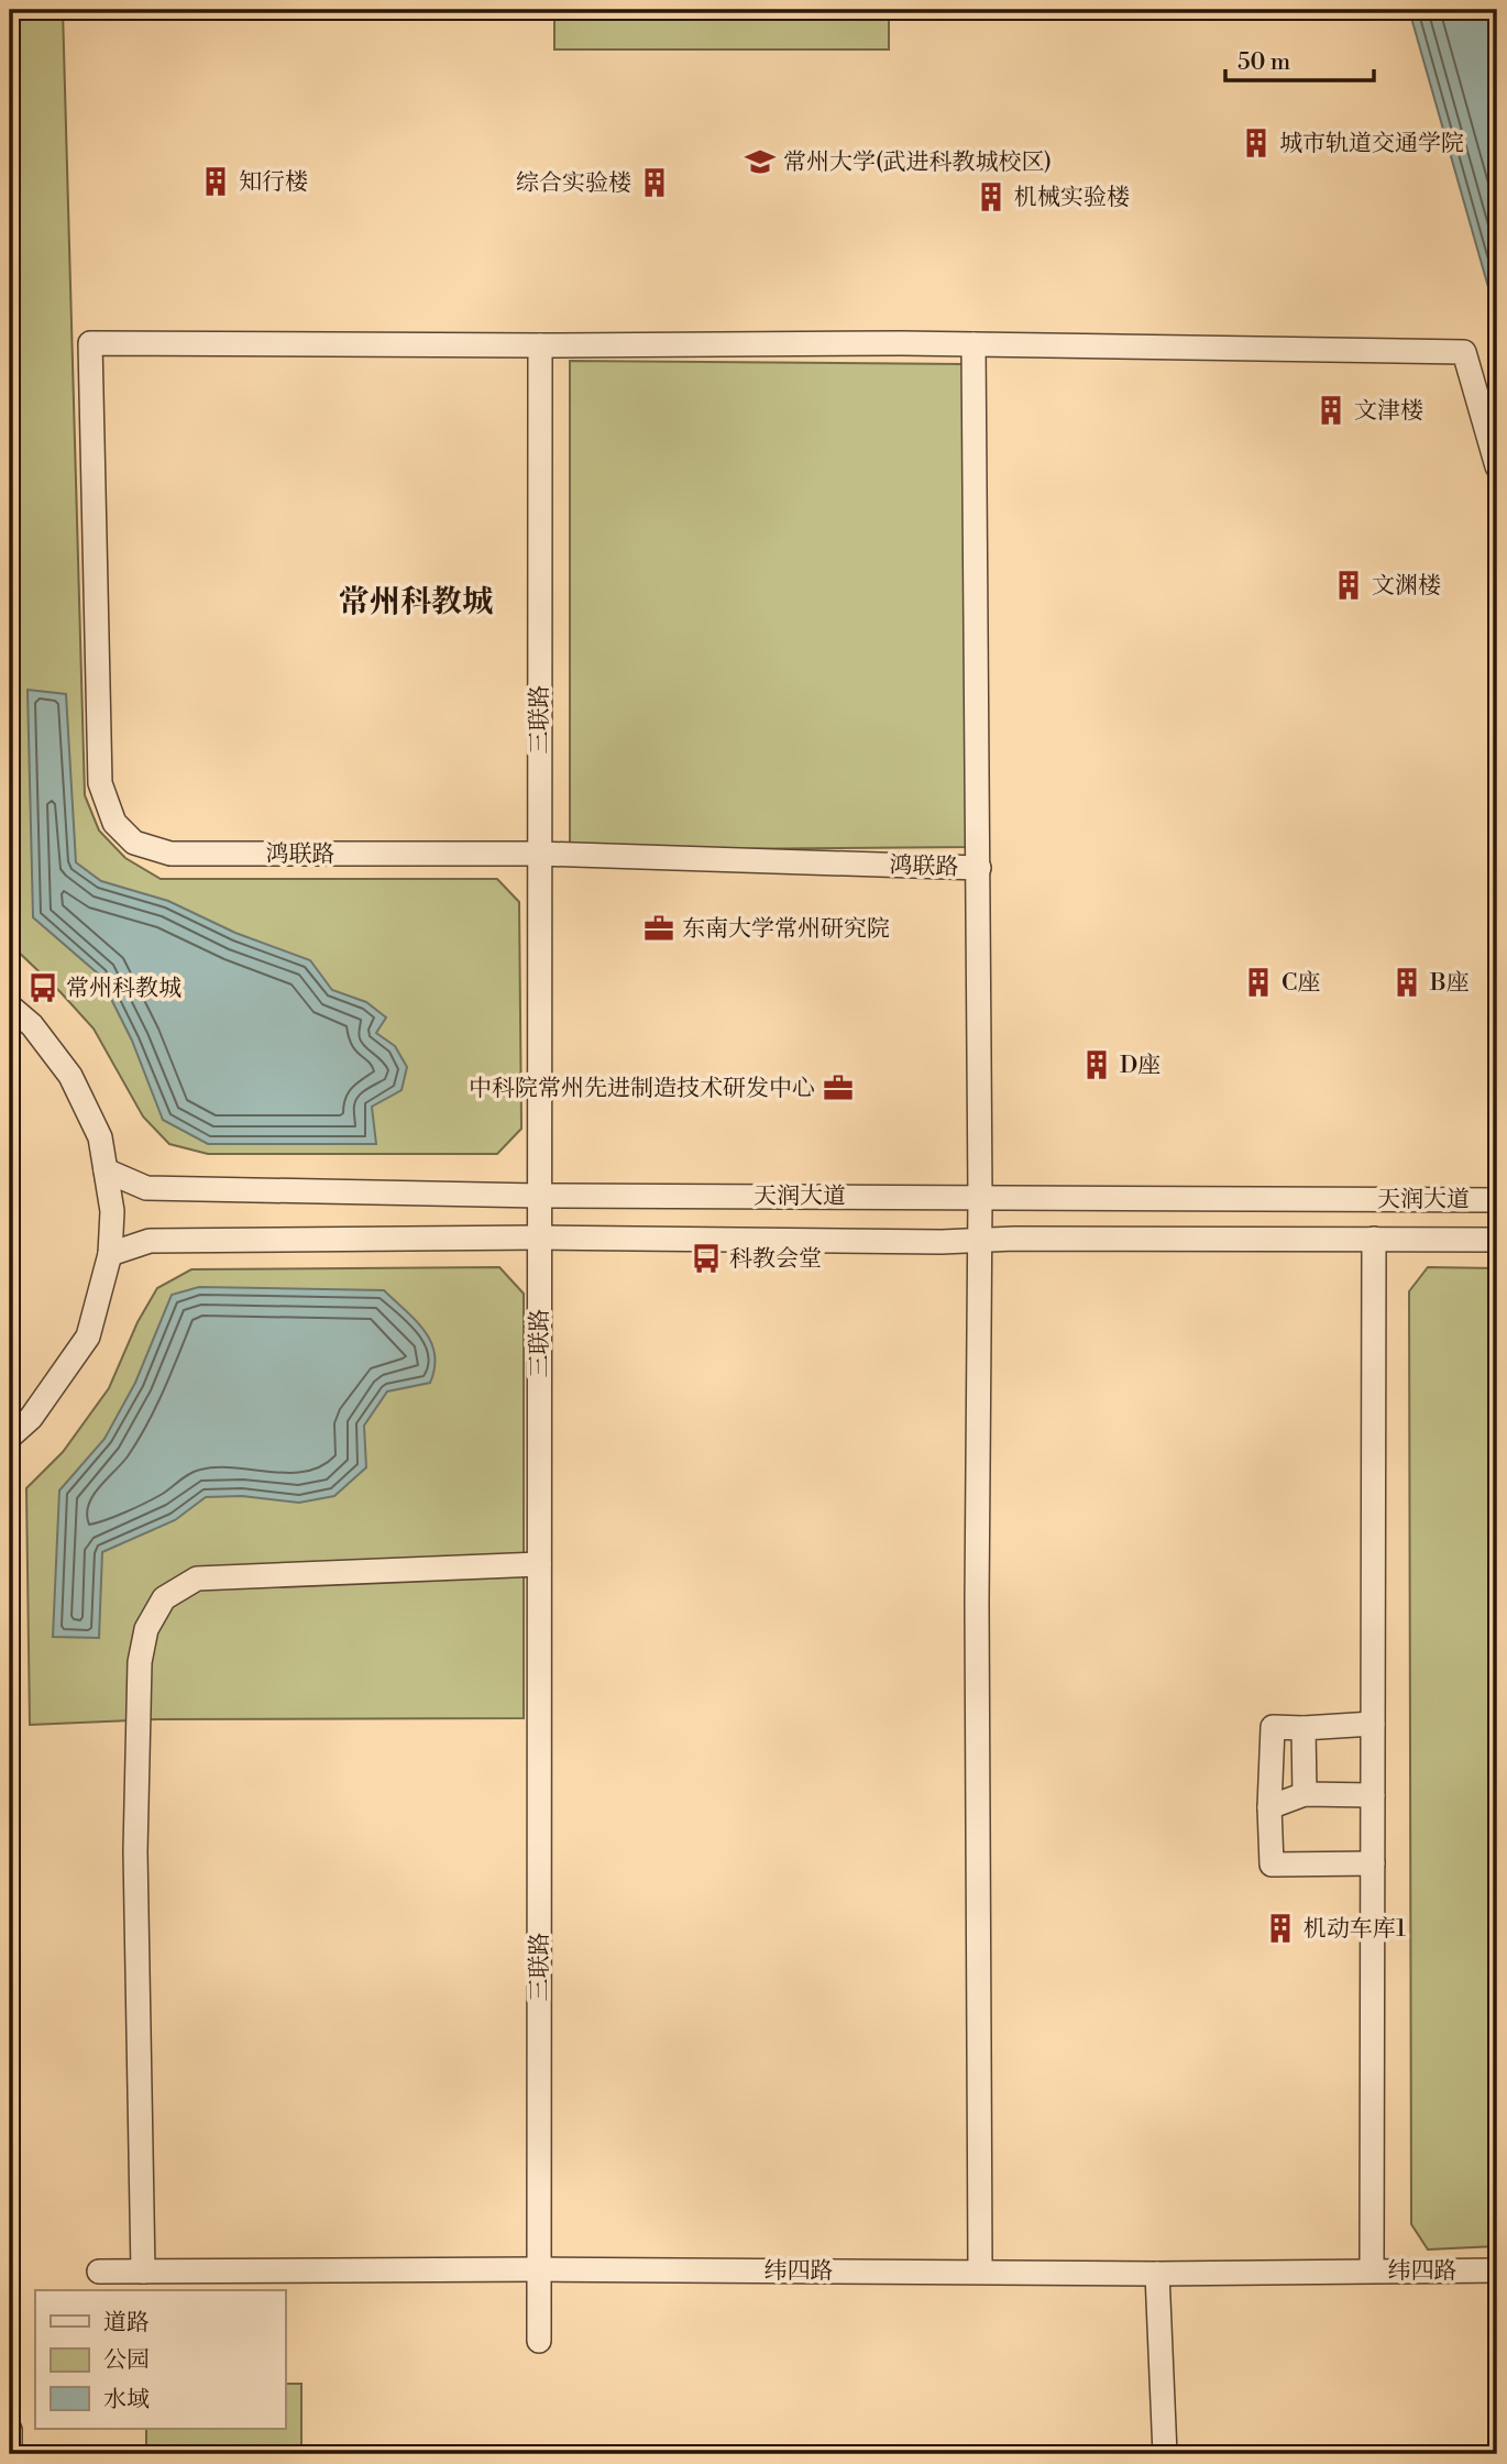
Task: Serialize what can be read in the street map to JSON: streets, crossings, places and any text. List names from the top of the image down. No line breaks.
{"streets":{"street":["三联路","鸿联路","天润大道","纬四路"]},"crossings":[["三联路","鸿联路"],["三联路","天润大道"],["三联路","纬四路"]],"districts":["常州科教城"],"places":{"building":["城市轨道交通学院","知行楼","综合实验楼","机械实验楼","文津楼","文渊楼","C座","B座","D座","机动车库1"],"school or university":["常州大学(武进科教城校区)"],"office":["东南大学常州研究院","中科院常州先进制造技术研发中心"],"bus stop":["常州科教城","科教会堂"]},"legend":["道路","公园","水域"],"scale_bar":"50 m"}
